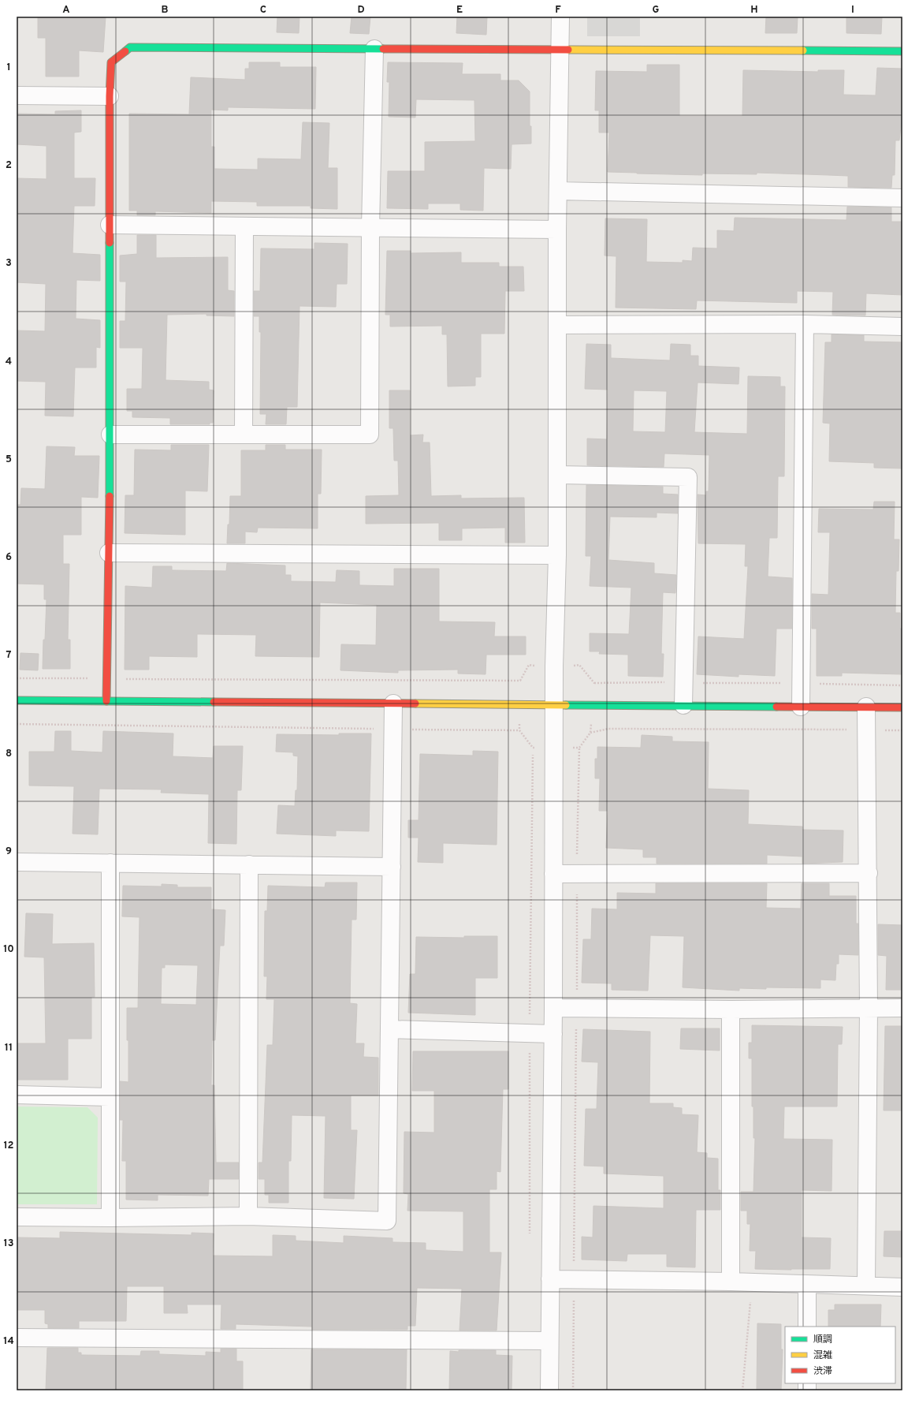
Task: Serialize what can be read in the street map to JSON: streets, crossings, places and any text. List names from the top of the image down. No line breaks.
{"legend":["順調","混雑","渋滞"],"grid":{"columns":["A","B","C","D","E","F","G","H","I"],"rows":["1","2","3","4","5","6","7","8","9","10","11","12","13","14"]}}
